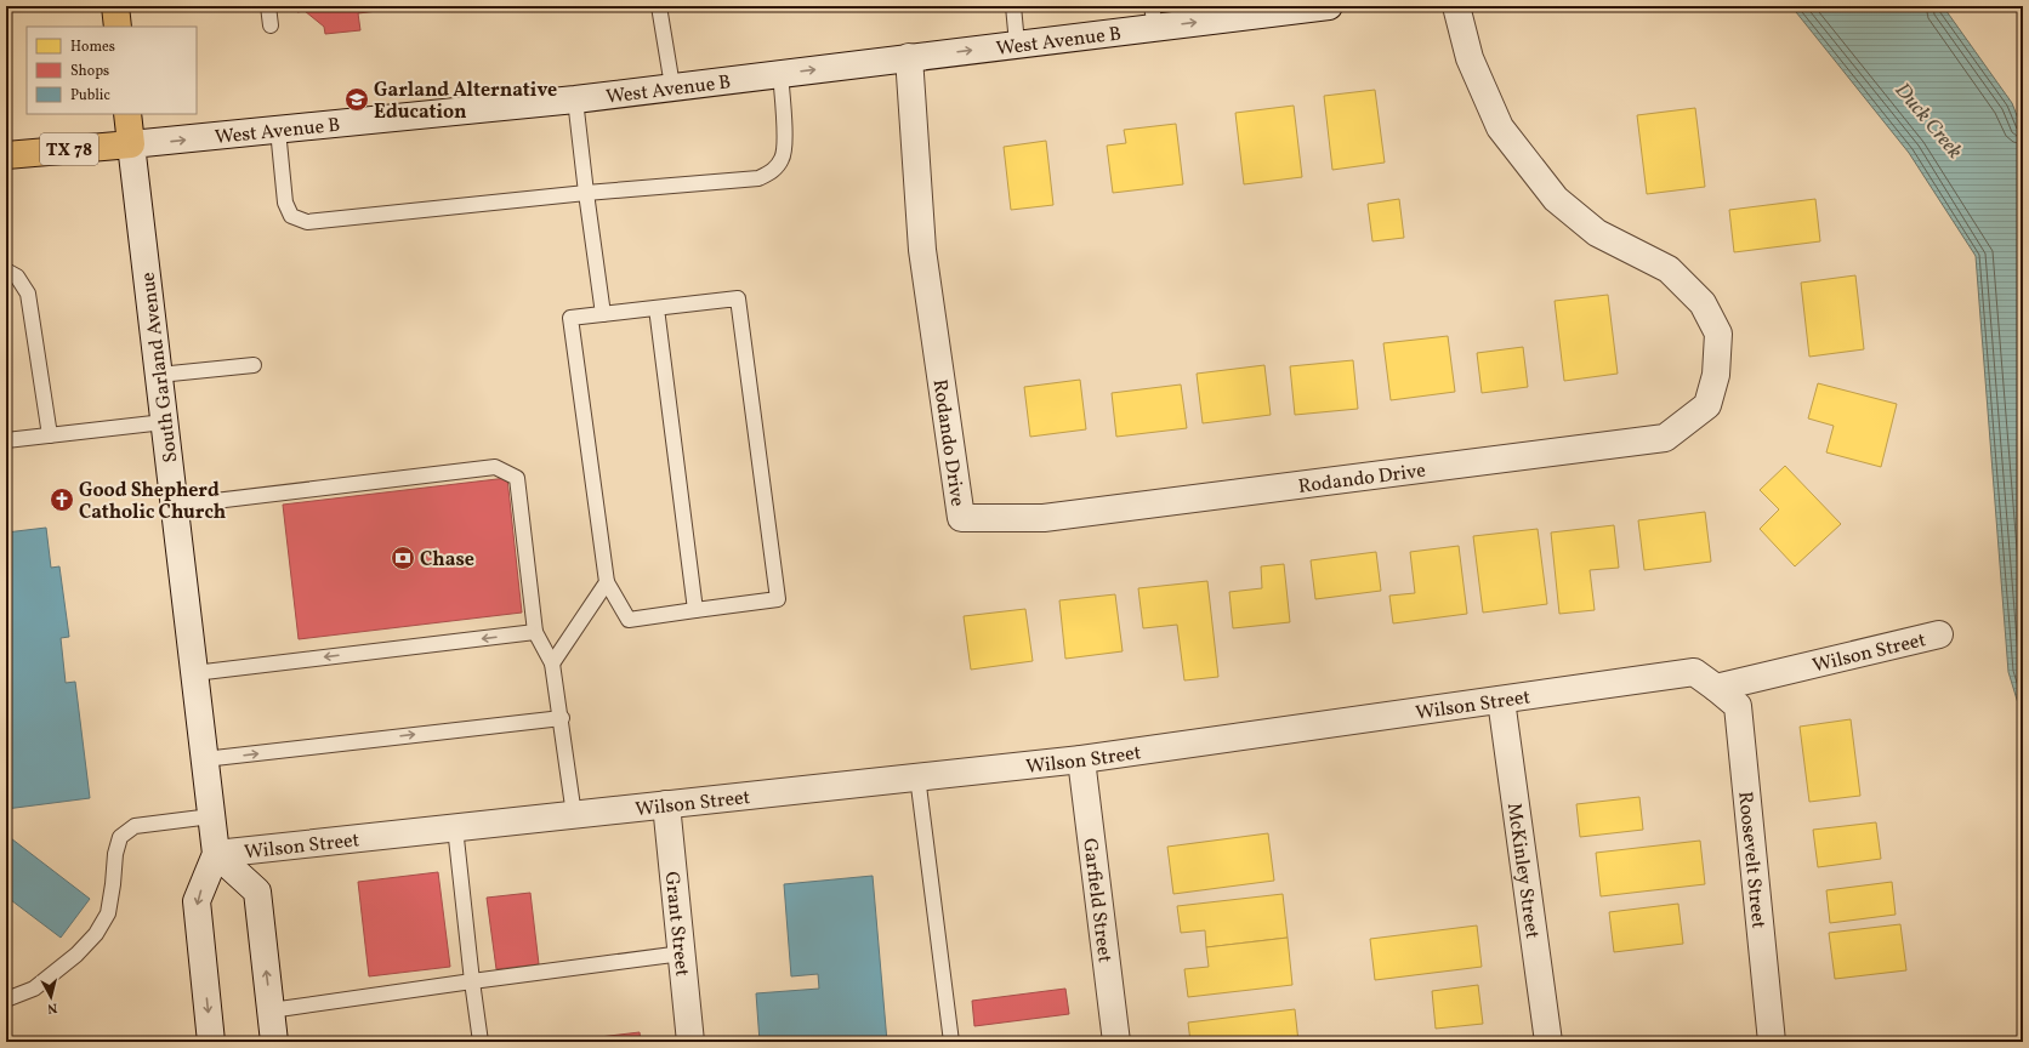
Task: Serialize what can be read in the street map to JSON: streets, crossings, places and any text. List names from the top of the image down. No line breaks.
{"streets":{"main road":["West Avenue B","TX 78","South Garland Avenue"],"street":["Rodando Drive","Wilson Street","Roosevelt Street","McKinley Street","Garfield Street","Grant Street"]},"crossings":[["West Avenue B","South Garland Avenue"],["West Avenue B","Rodando Drive"],["South Garland Avenue","Wilson Street"],["Wilson Street","Roosevelt Street"],["Wilson Street","McKinley Street"],["Wilson Street","Garfield Street"],["Wilson Street","Grant Street"]],"one_way":["West Avenue B"],"water":["Duck Creek"],"places":{"school or university":["Garland Alternative Education"],"church":["Good Shepherd Catholic Church"],"bank":["Chase"]},"legend":["Homes","Shops","Public"],"north":"bottom"}
